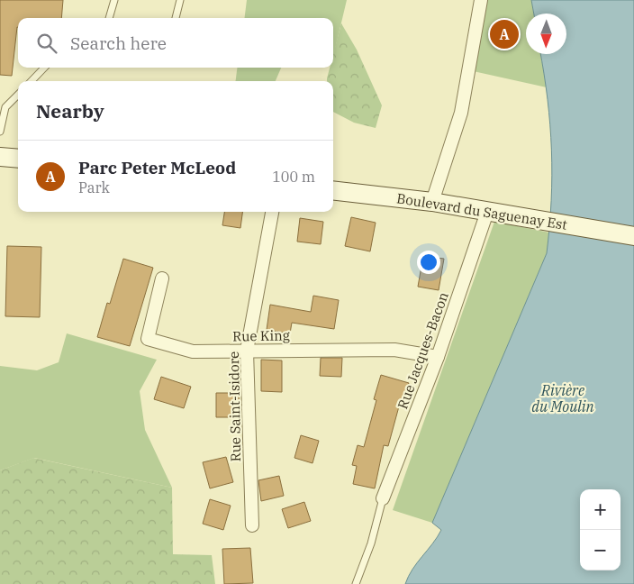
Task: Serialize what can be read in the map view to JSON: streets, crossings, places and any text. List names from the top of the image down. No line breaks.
{"streets":{"main road":["Boulevard du Saguenay Est"],"street":["Rue King","Rue Jacques-Bacon","Rue Saint-Isidore"]},"crossings":[["Boulevard du Saguenay Est","Rue Jacques-Bacon"],["Rue King","Rue Jacques-Bacon"],["Rue King","Rue Saint-Isidore"]],"water":["Rivière du Moulin"],"north":"bottom","page":{"pins":"A","search":"Search here","heading":"Nearby","list":[{"mark":"A","name":"Parc Peter McLeod","note":"Park","value":"100 m"}],"map_buttons":["+","−"]}}
